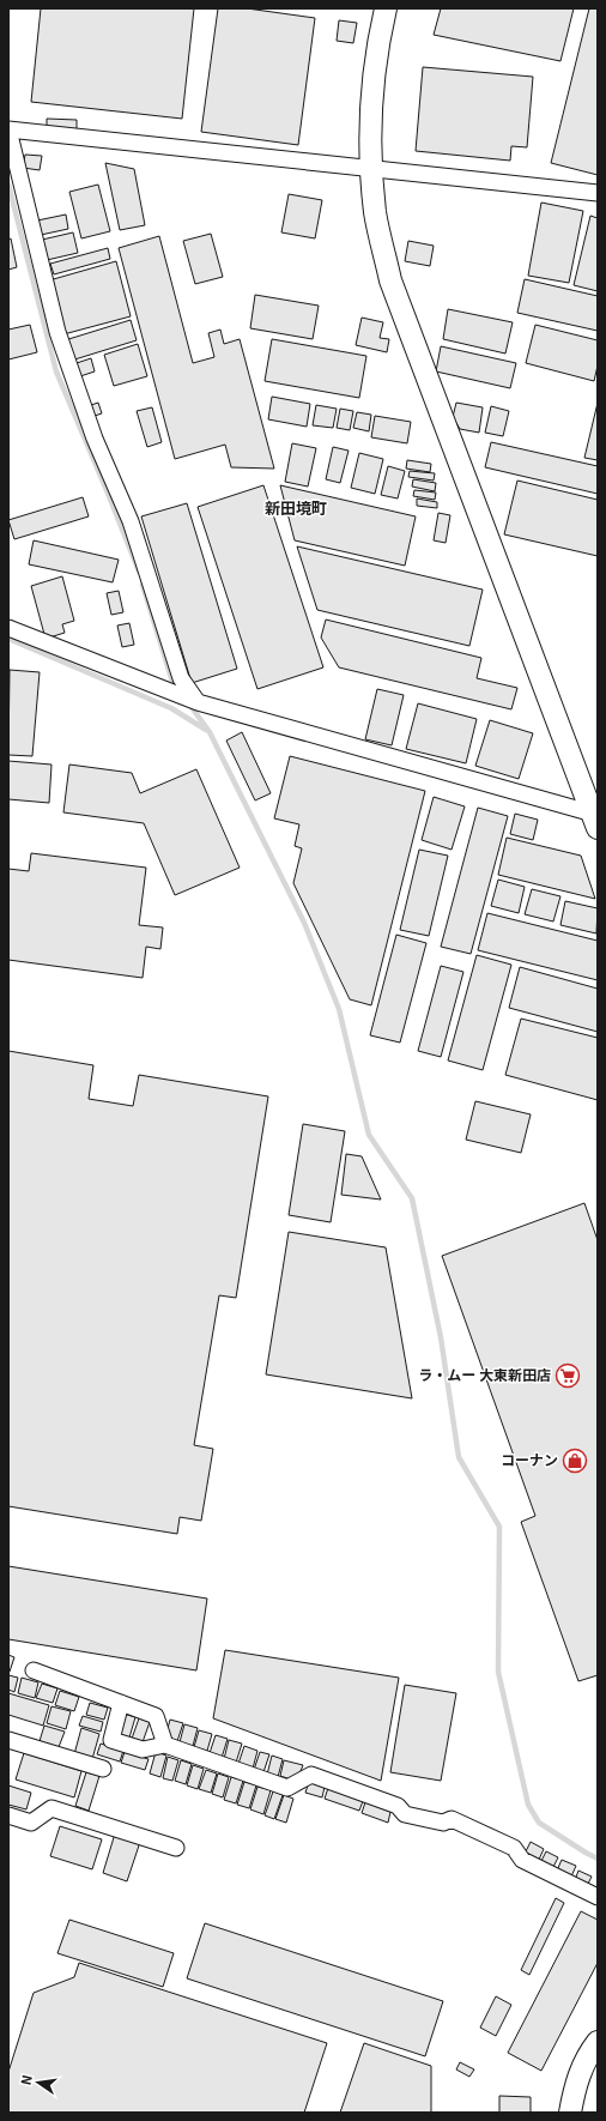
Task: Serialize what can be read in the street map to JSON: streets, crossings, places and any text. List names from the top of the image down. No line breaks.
{"districts":["新田境町"],"places":{"supermarket":["ラ・ムー 大東新田店"],"shop":["コーナン"]},"north":"left"}
